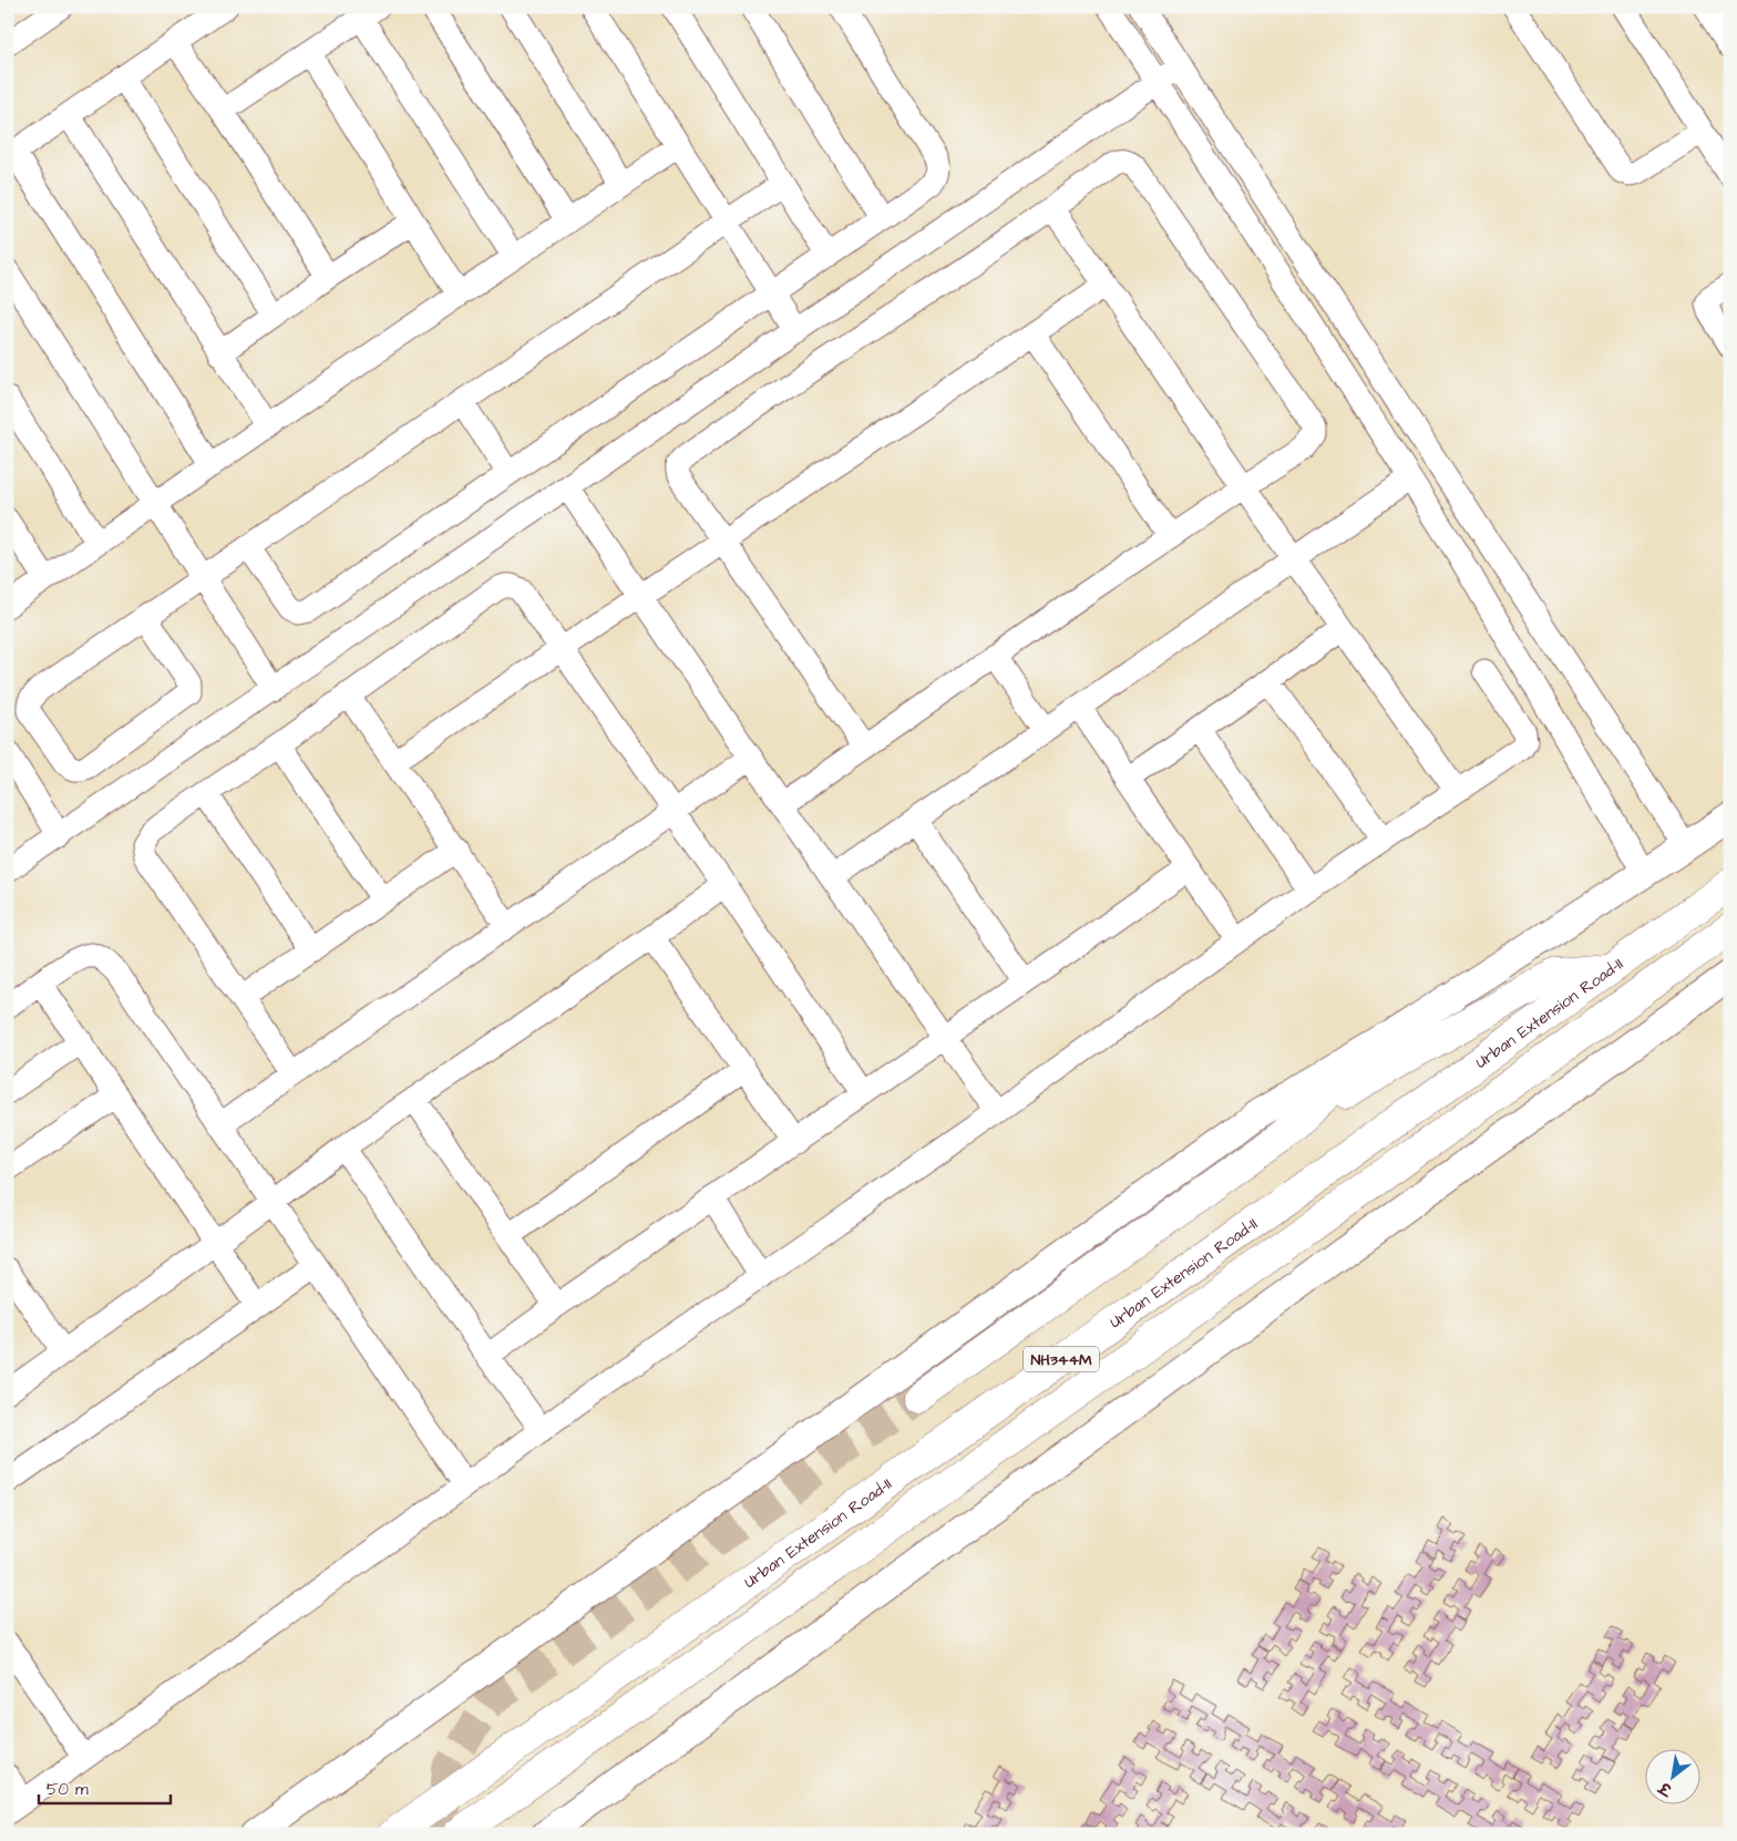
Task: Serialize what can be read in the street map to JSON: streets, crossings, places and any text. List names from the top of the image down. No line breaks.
{"streets":{"highway":["Urban Extension Road-II","NH344M"]},"scale_bar":"50 m","north":"bottom left"}
